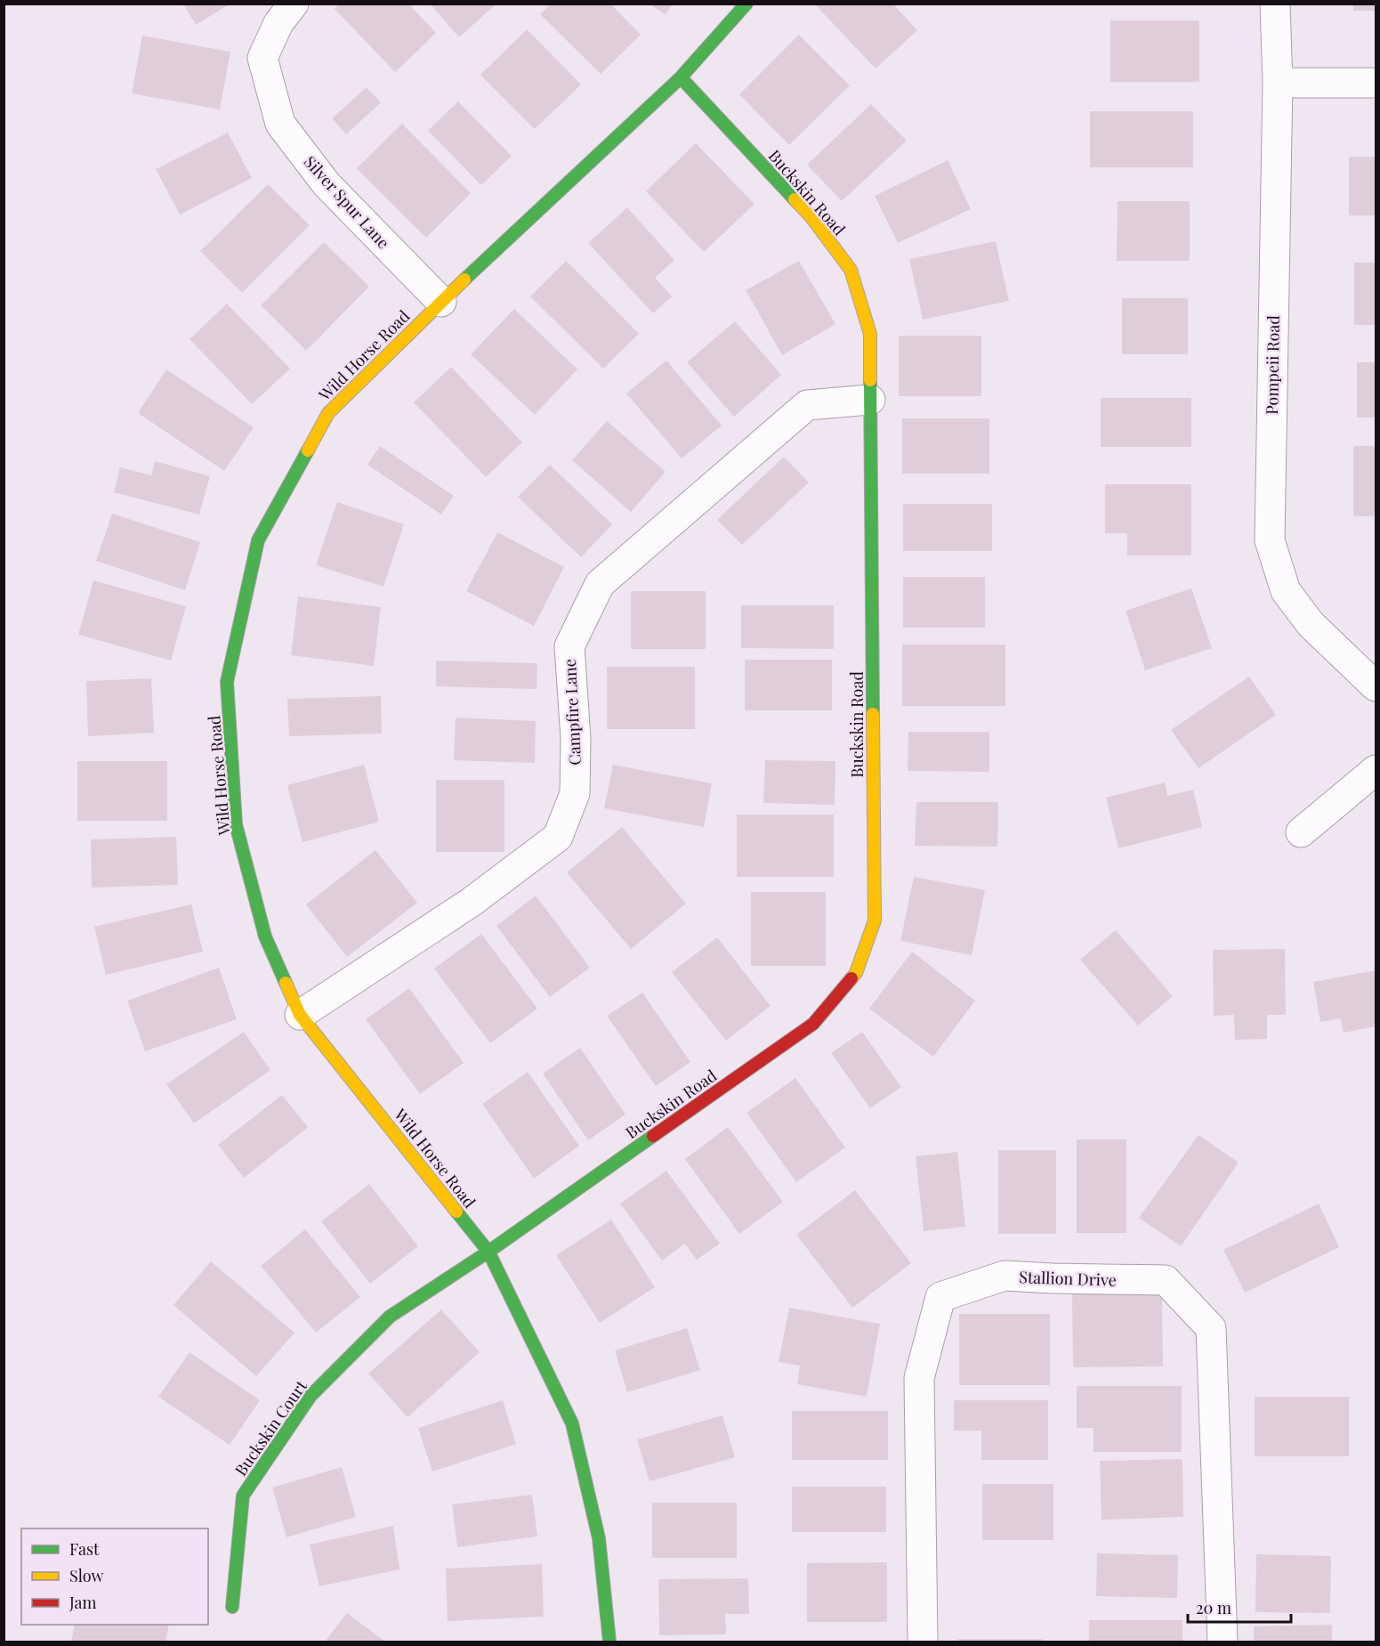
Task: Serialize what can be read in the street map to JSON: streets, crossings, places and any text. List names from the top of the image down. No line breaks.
{"streets":{"street":["Buckskin Road","Silver Spur Lane","Wild Horse Road","Pompeii Road","Campfire Lane","Stallion Drive","Buckskin Court"]},"crossings":[["Buckskin Road","Wild Horse Road"],["Buckskin Road","Campfire Lane"],["Buckskin Road","Buckskin Court"],["Silver Spur Lane","Wild Horse Road"],["Wild Horse Road","Campfire Lane"],["Wild Horse Road","Buckskin Court"]],"legend":["Fast","Slow","Jam"],"scale_bar":"20 m"}
